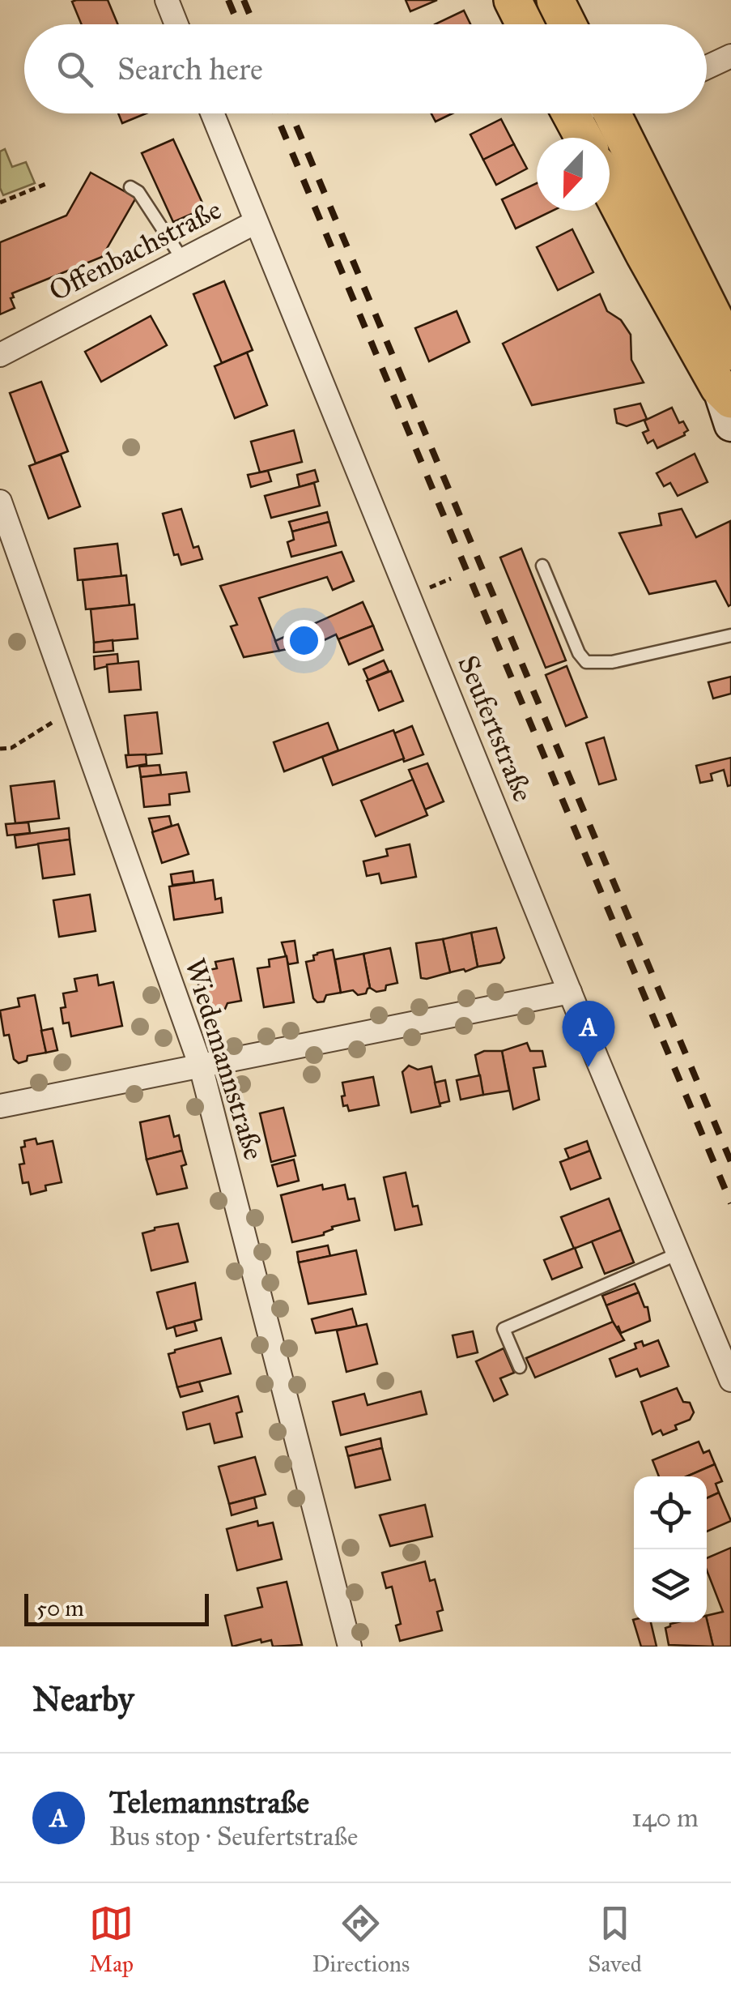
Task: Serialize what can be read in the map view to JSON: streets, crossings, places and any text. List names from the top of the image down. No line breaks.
{"streets":{"street":["Offenbachstraße","Seufertstraße","Wiedemannstraße"]},"crossings":[["Offenbachstraße","Seufertstraße"]],"scale_bar":"50 m","north":"bottom","page":{"search":"Search here","pins":"A","scale":"50 m","heading":"Nearby","list":[{"mark":"A","name":"Telemannstraße","note":"Bus stop · Seufertstraße","value":"140 m"}],"nav":["Map","Directions","Saved"]}}
